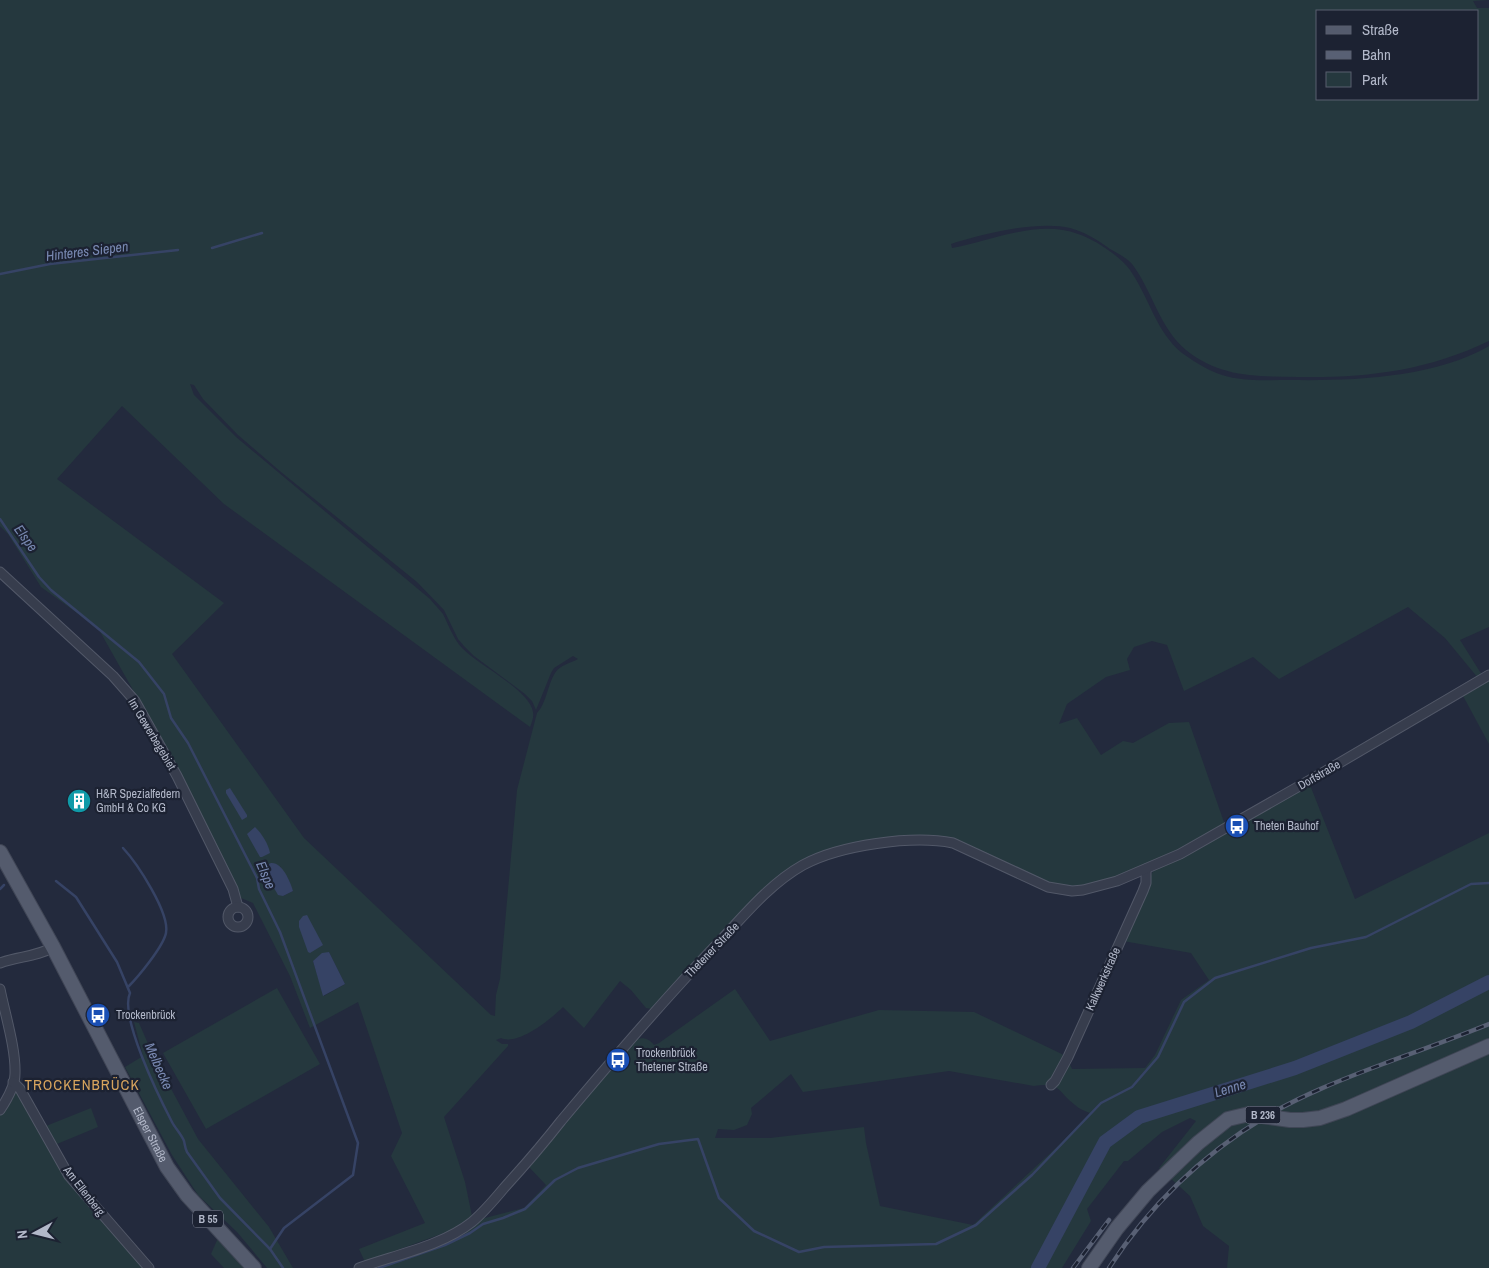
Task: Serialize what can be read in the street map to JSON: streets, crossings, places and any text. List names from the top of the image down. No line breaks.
{"streets":{"main road":["B 236","Elsper Straße","B 55"],"street":["Im Gewerbegebiet","Dorfstraße","Thetener Straße","Kalkwerkstraße","Am Ellenberg"]},"crossings":[["Dorfstraße","Thetener Straße"],["Dorfstraße","Kalkwerkstraße"],["Thetener Straße","Kalkwerkstraße"]],"districts":["TROCKENBRÜCK"],"water":["Hinteres Siepen","Elspe","Melbecke","Lenne"],"places":{"building":["H&R Spezialfedern GmbH & Co KG"],"bus stop":["Theten Bauhof","Trockenbrück","Trockenbrück Thetener Straße"]},"legend":["Straße","Bahn","Park"],"north":"left"}
